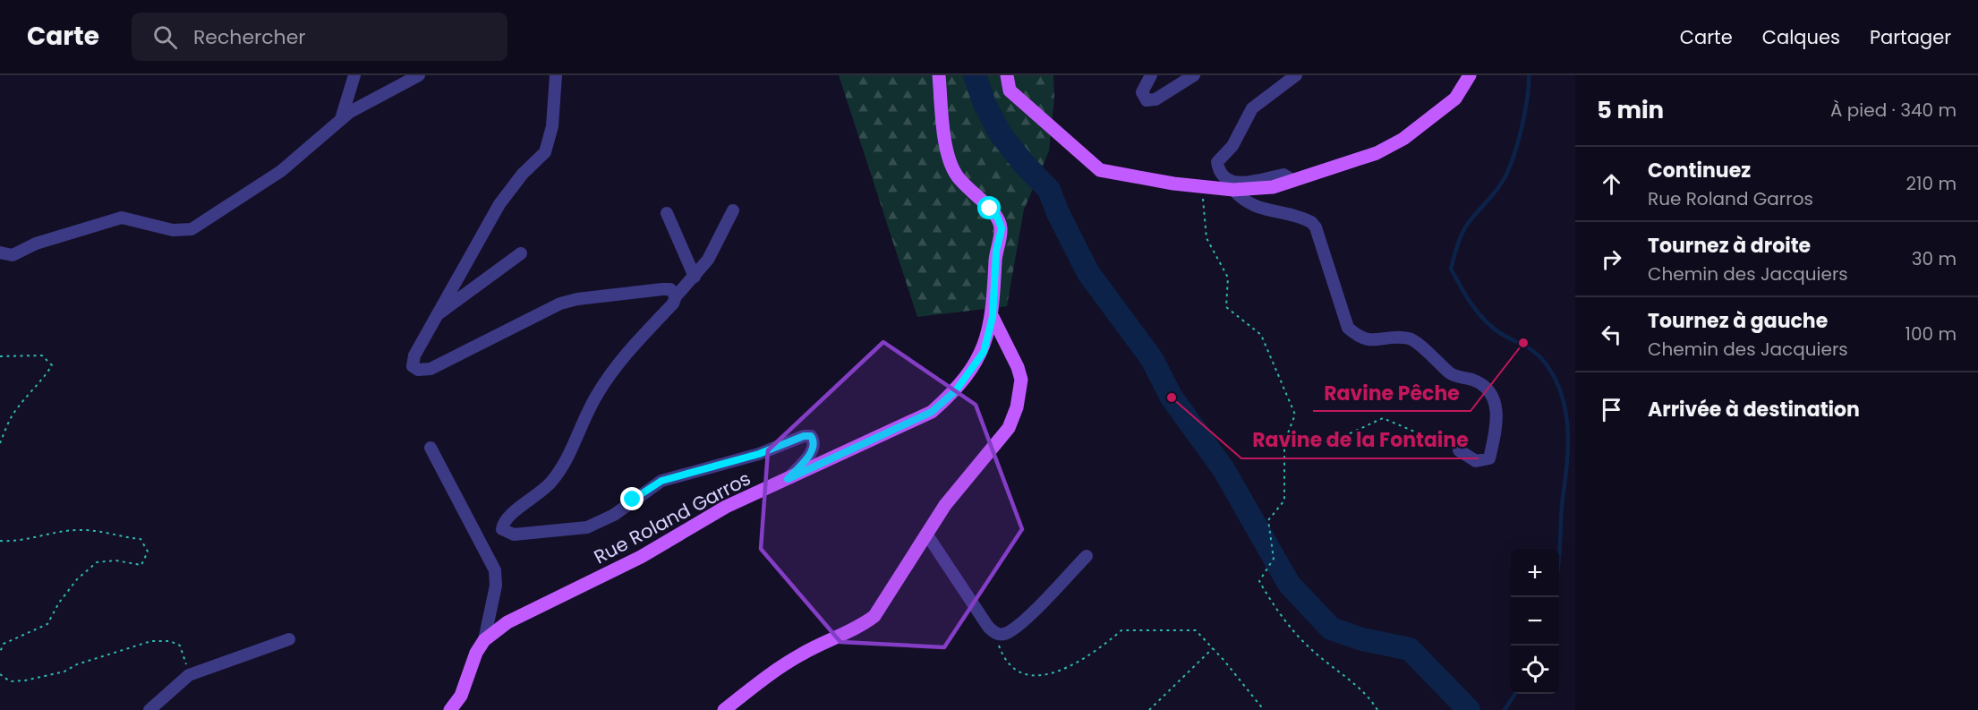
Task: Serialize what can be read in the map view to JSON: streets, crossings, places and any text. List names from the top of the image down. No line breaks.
{"streets":{"main road":["Rue Roland Garros"]},"places":["Ravine Pêche","Ravine de la Fontaine"],"page":{"header":"Carte","search":"Rechercher","nav":["Carte","Calques","Partager"],"heading":["5 min","À pied · 340 m"],"list":[["Continuez","Rue Roland Garros","210 m"],["Tournez à droite","Chemin des Jacquiers","30 m"],["Tournez à gauche","Chemin des Jacquiers","100 m"],"Arrivée à destination"],"map_buttons":["+","−"]}}
